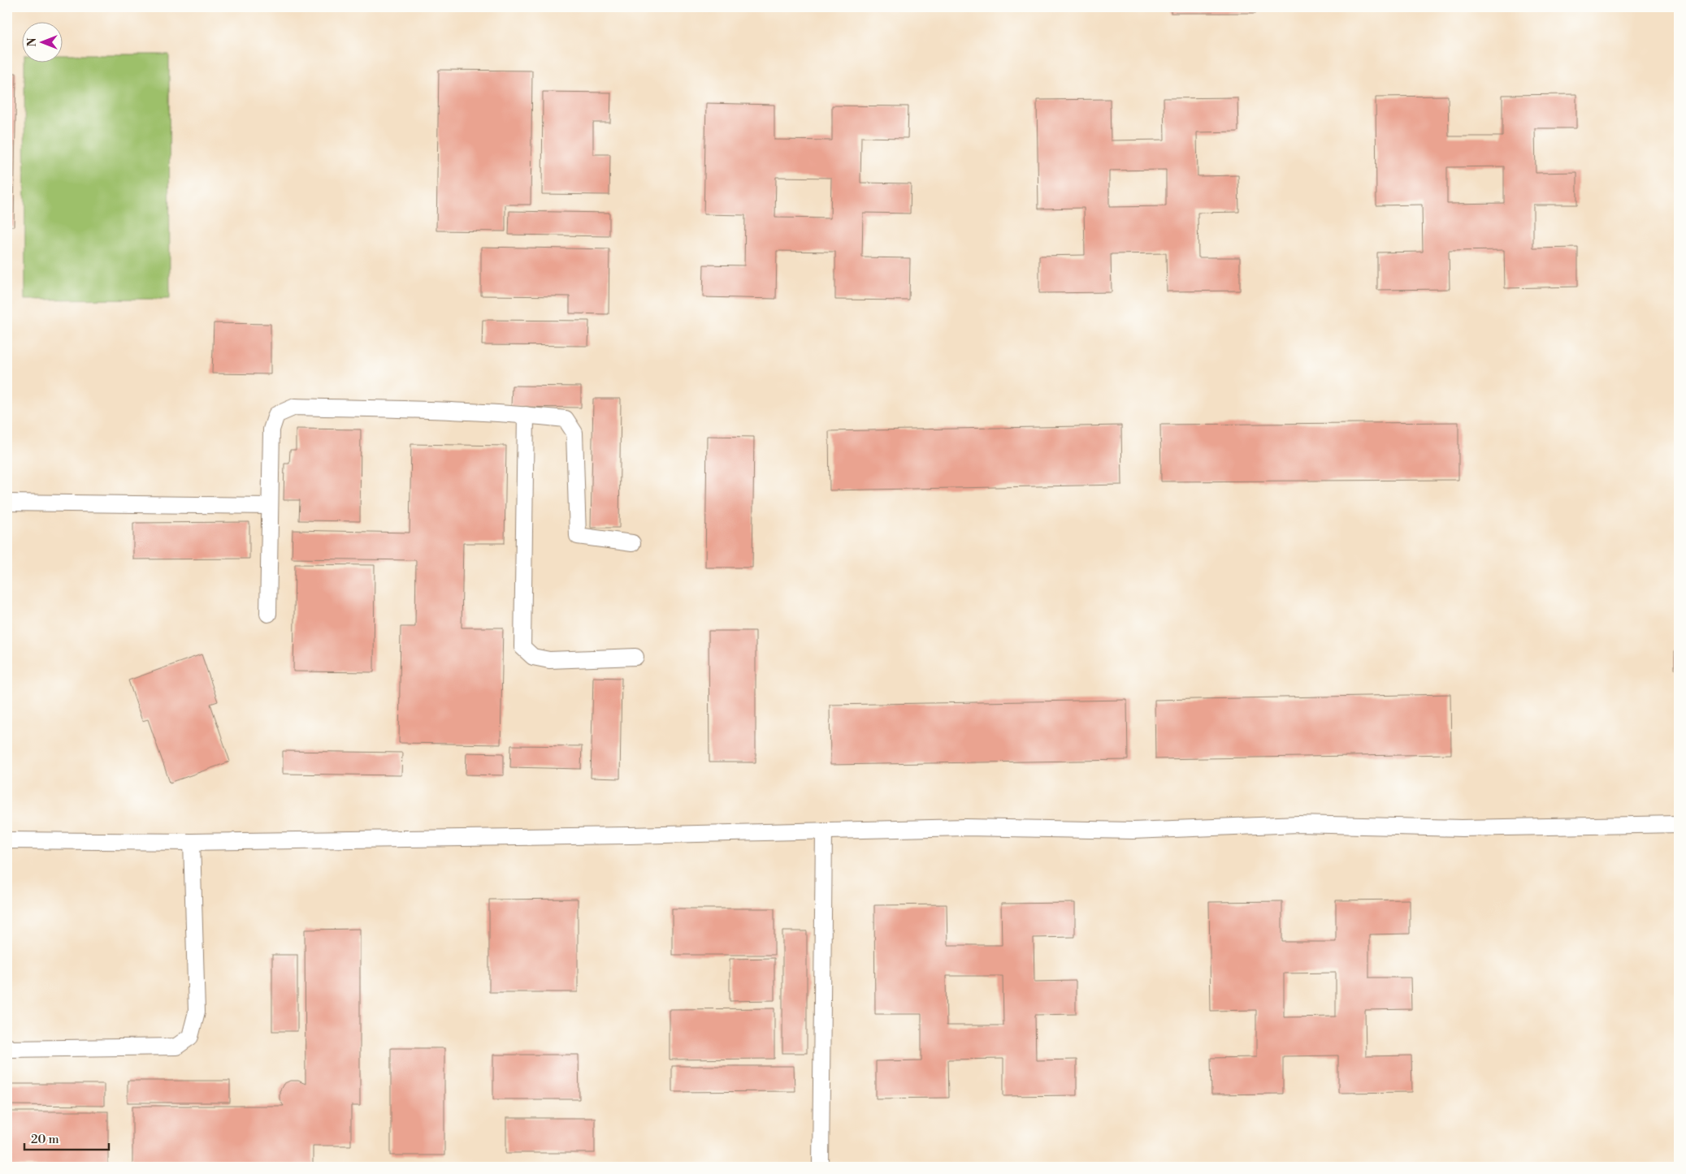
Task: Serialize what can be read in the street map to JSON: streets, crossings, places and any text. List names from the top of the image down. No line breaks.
{"scale_bar":"20 m","north":"left"}
